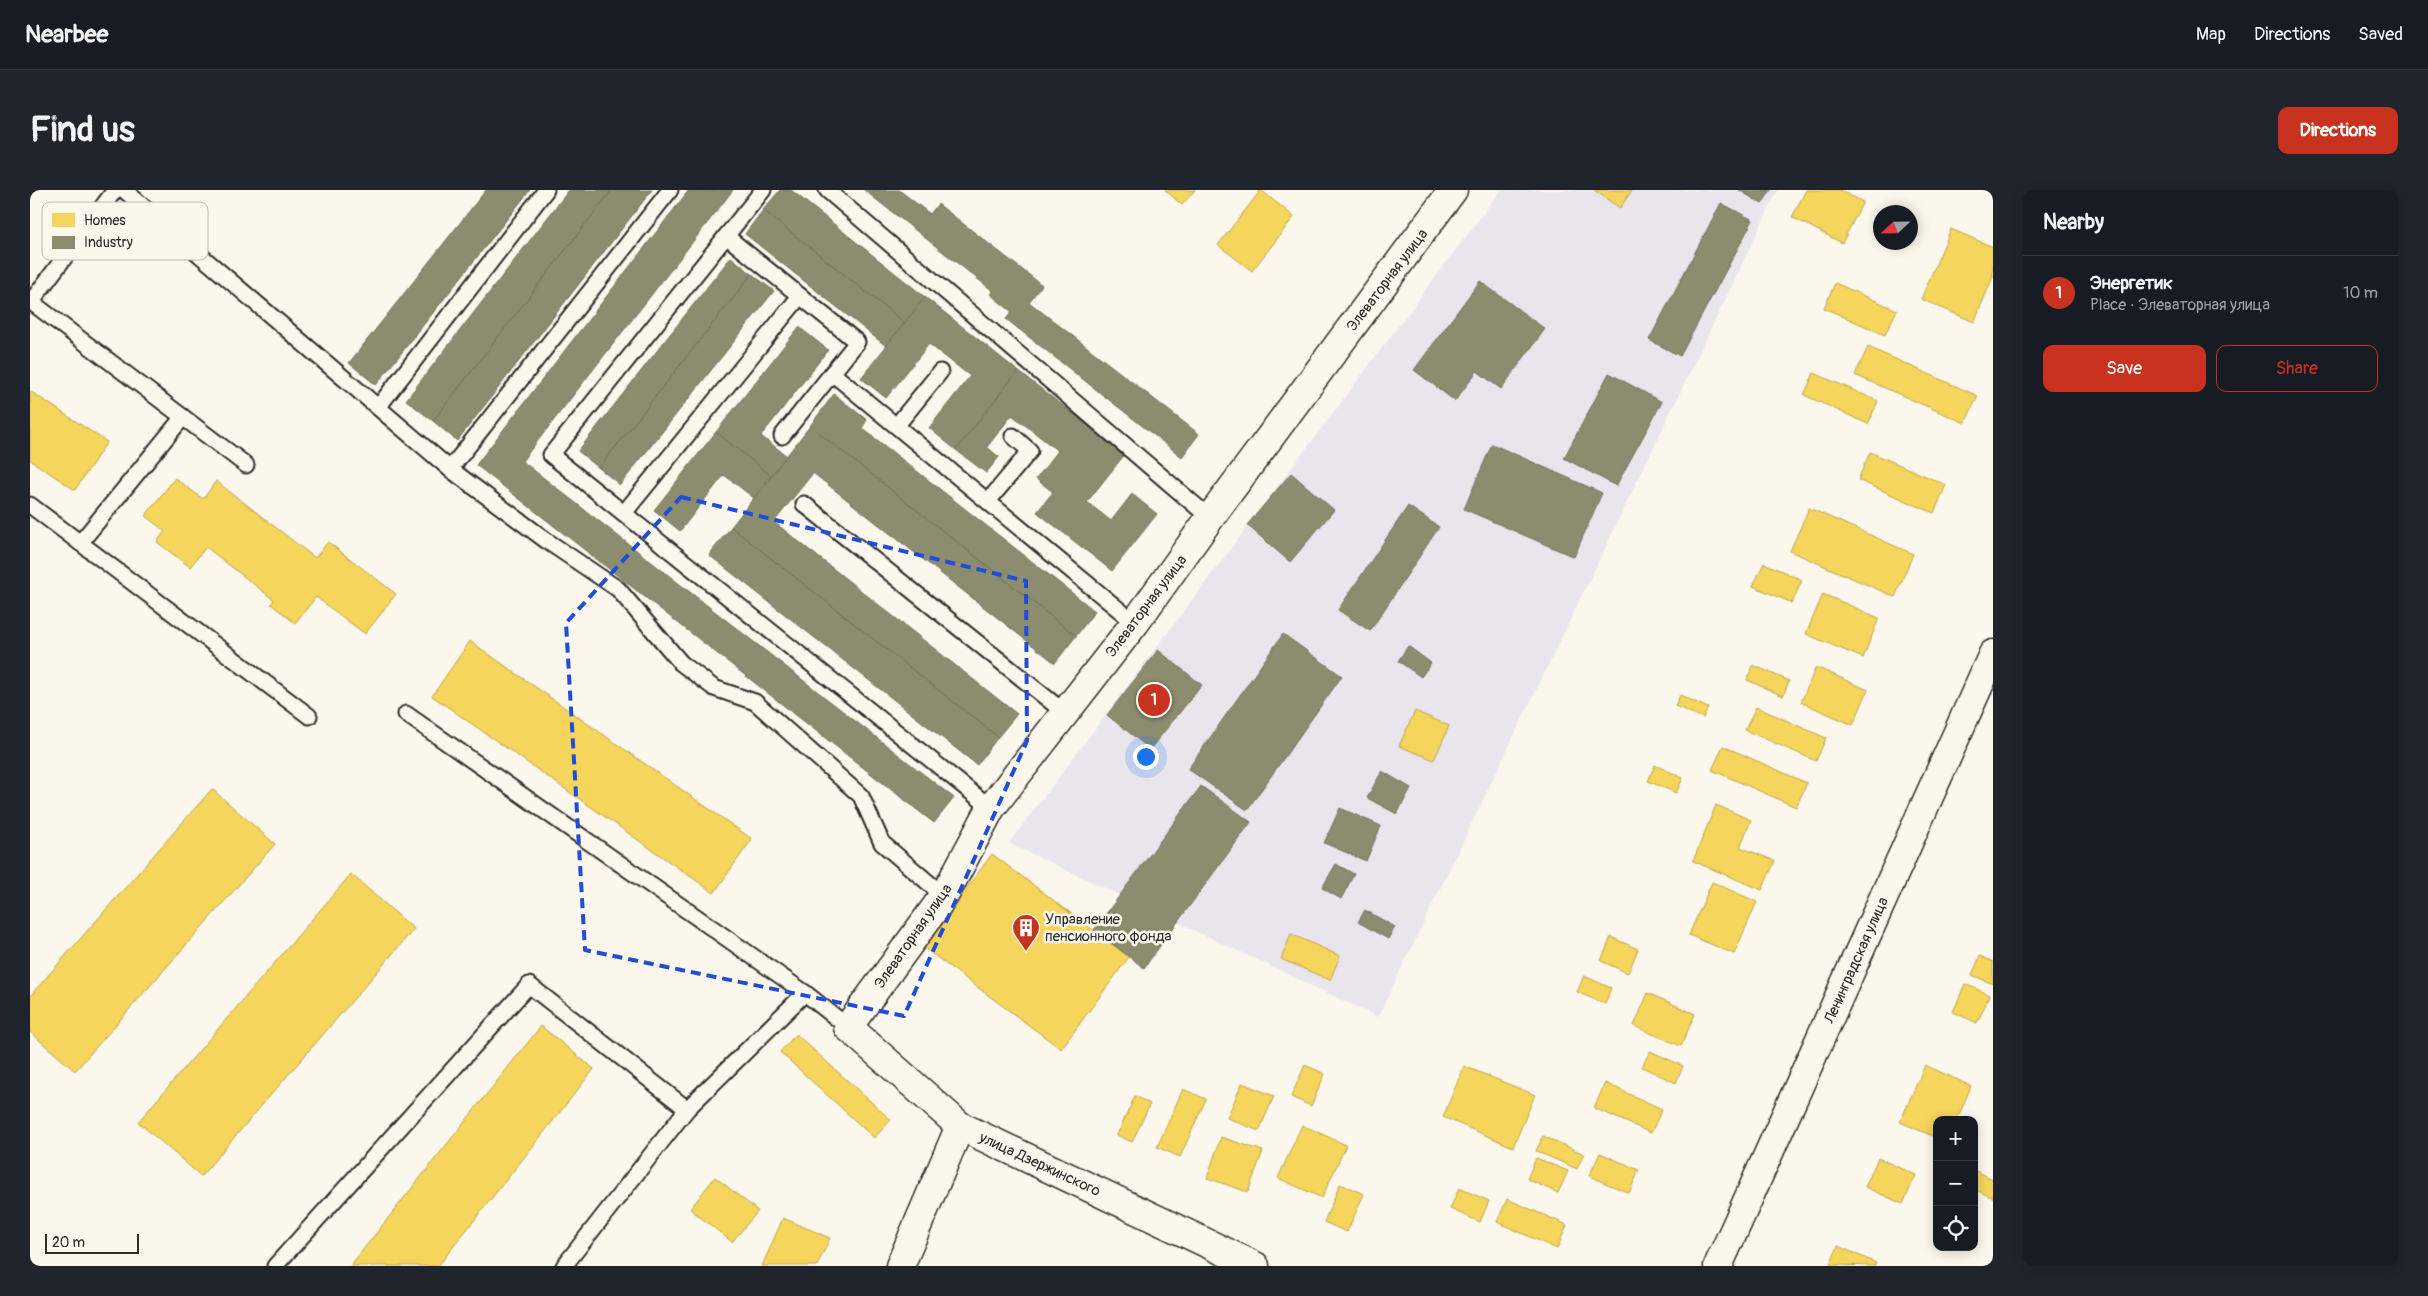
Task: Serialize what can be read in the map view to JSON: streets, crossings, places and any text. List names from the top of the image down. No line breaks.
{"streets":{"street":["Элеваторная улица","Ленинградская улица","улица Дзержинского"]},"crossings":[["Элеваторная улица","улица Дзержинского"]],"places":{"building":["Управление пенсионного фонда"]},"legend":["Homes","Industry"],"scale_bar":"20 m","north":"left","page":{"header":"Nearbee","nav":["Map","Directions","Saved"],"buttons":["Directions",["Save","Share"]],"title":"Find us","heading":"Nearby","list":[{"mark":"1","name":"Энергетик","note":"Place · Элеваторная улица","value":"10 m"}],"pins":"1","map_buttons":["+","−"],"scale":"20 m"}}
